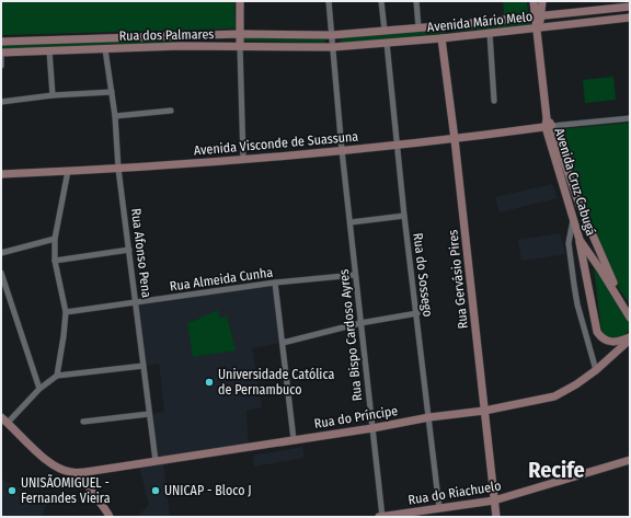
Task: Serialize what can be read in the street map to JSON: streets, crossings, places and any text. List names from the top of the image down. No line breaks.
{"streets":{"main road":["Avenida Mário Melo","Rua dos Palmares","Avenida Visconde de Suassuna","Avenida Cruz Cabugá","Rua Gervásio Pires","Rua do Príncipe","Rua do Riachuelo"],"street":["Rua Afonso Pena","Rua do Sossego","Rua Almeida Cunha","Rua Bispo Cardoso Ayres"]},"crossings":[["Avenida Mário Melo","Rua dos Palmares"],["Avenida Mário Melo","Avenida Cruz Cabugá"],["Avenida Mário Melo","Rua do Sossego"],["Avenida Mário Melo","Rua Gervásio Pires"],["Avenida Mário Melo","Rua Bispo Cardoso Ayres"],["Rua dos Palmares","Rua Afonso Pena"],["Rua dos Palmares","Rua Bispo Cardoso Ayres"],["Avenida Visconde de Suassuna","Avenida Cruz Cabugá"],["Avenida Visconde de Suassuna","Rua Afonso Pena"],["Avenida Visconde de Suassuna","Rua do Sossego"],["Avenida Visconde de Suassuna","Rua Gervásio Pires"],["Avenida Visconde de Suassuna","Rua Bispo Cardoso Ayres"],["Rua Afonso Pena","Rua Almeida Cunha"],["Rua Afonso Pena","Rua do Príncipe"],["Rua do Sossego","Rua do Príncipe"],["Rua do Sossego","Rua do Riachuelo"],["Rua Almeida Cunha","Rua Bispo Cardoso Ayres"],["Rua Gervásio Pires","Rua do Príncipe"],["Rua Gervásio Pires","Rua do Riachuelo"],["Rua Bispo Cardoso Ayres","Rua do Príncipe"],["Rua Bispo Cardoso Ayres","Rua do Riachuelo"]],"districts":["Recife"],"places":["Universidade Católica de Pernambuco","UNISÃOMIGUEL - Fernandes Vieira","UNICAP - Bloco J"]}
